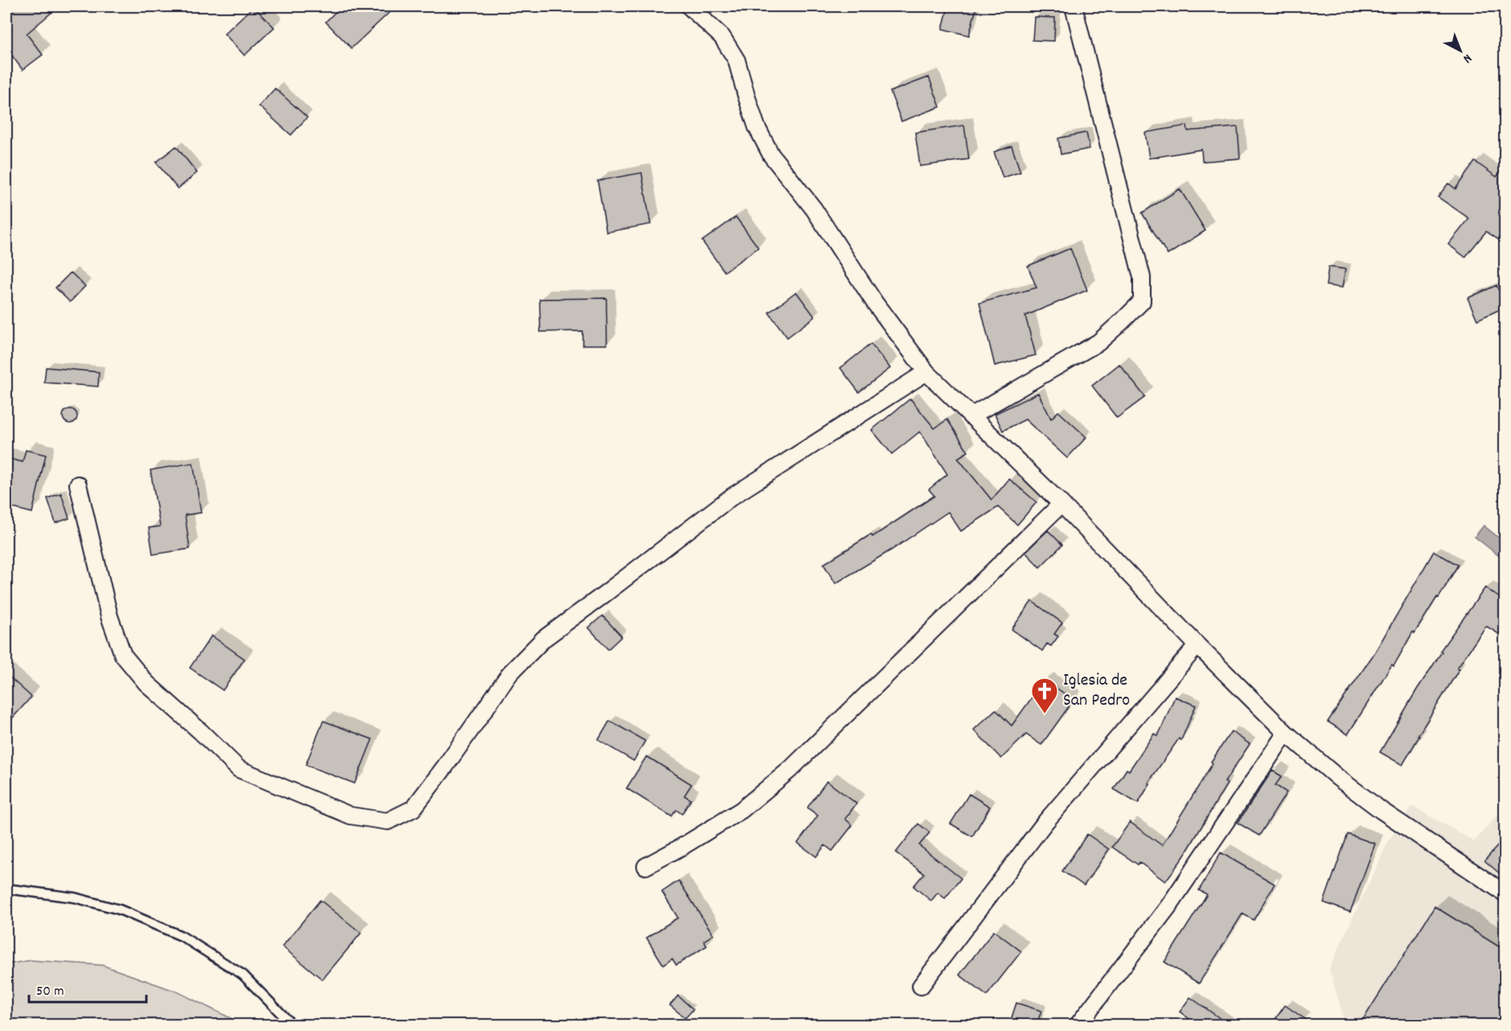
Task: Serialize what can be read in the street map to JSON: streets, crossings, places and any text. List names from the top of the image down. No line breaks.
{"places":{"church":["Iglesia de San Pedro"]},"scale_bar":"50 m","north":"bottom right"}
